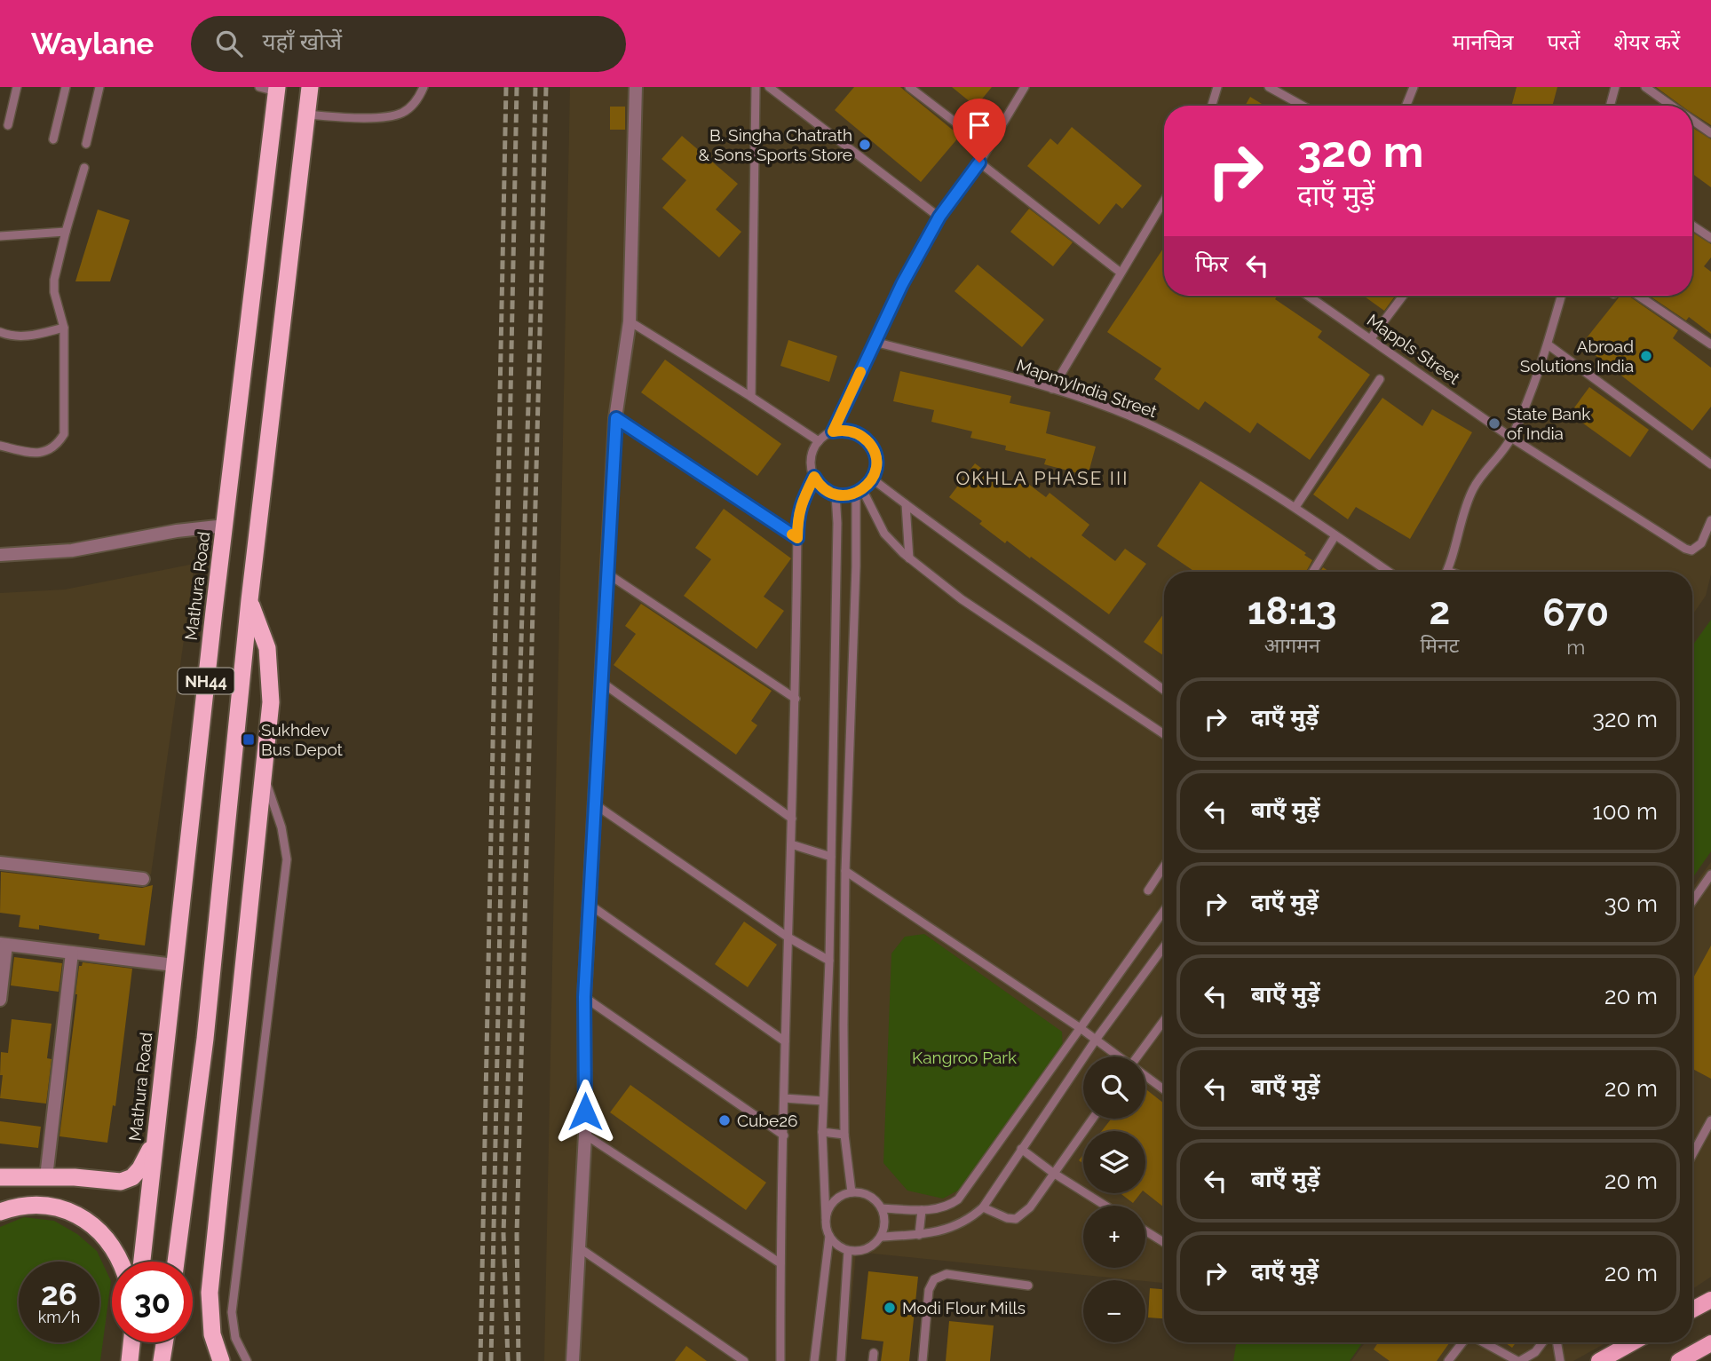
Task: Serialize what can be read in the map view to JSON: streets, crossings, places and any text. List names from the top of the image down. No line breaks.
{"streets":{"highway":["Mathura Road","NH44"],"lane":["Mappls Street","MapmyIndia Street"]},"districts":["OKHLA PHASE III"],"parks":["Kangroo Park"],"places":{"other":["B. Singha Chatrath & Sons Sports Store","Abroad Solutions India","State Bank of India","Cube26","Modi Flour Mills"],"transit":["Sukhdev Bus Depot"]},"page":{"header":"Waylane","search":"यहाँ खोजें","nav":["मानचित्र","परतें","शेयर करें"],"turn":["320 m","दाएँ मुड़ें"],"then":"फिर","eta":["18:13","आगमन","2","मिनट","670","m"],"list":[{"name":"दाएँ मुड़ें","value":"320 m"},{"name":"बाएँ मुड़ें","value":"100 m"},{"name":"दाएँ मुड़ें","value":"30 m"},{"name":"बाएँ मुड़ें","value":"20 m"},{"name":"बाएँ मुड़ें","value":"20 m"},{"name":"बाएँ मुड़ें","value":"20 m"},{"name":"दाएँ मुड़ें","value":"20 m"}],"map_buttons":["+","−"],"speed":"26 km/h","limit":"30"}}
